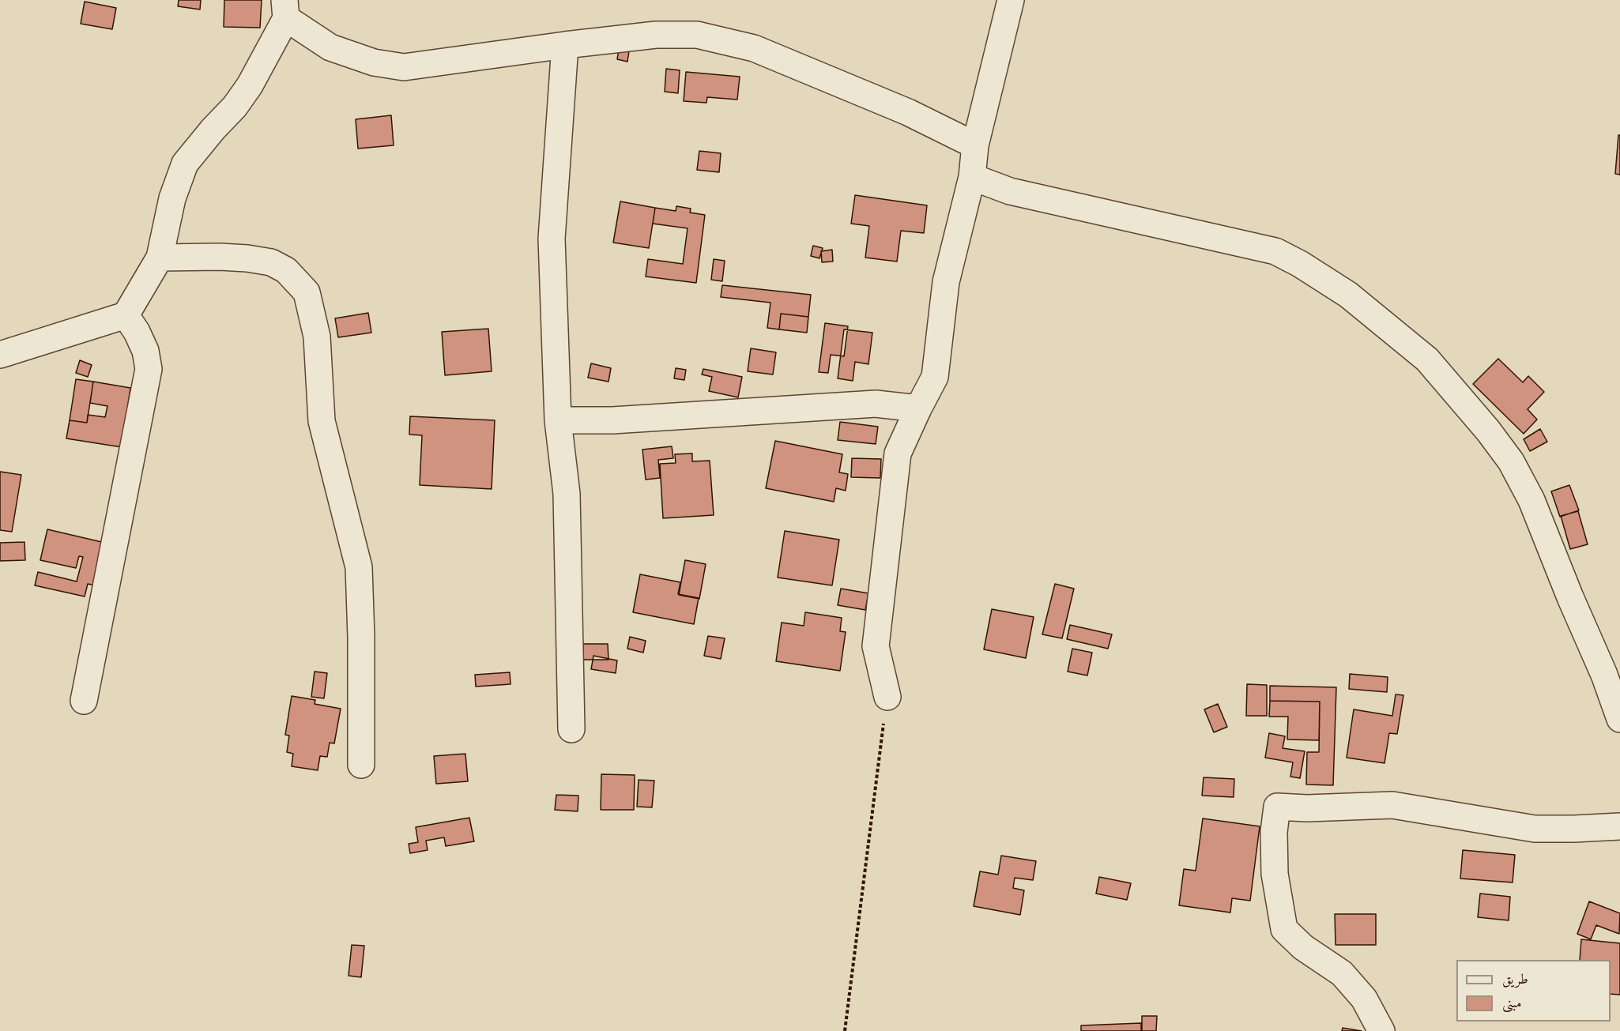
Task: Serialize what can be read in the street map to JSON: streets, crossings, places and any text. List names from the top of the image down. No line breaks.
{"legend":["طريق","مبنى"]}
